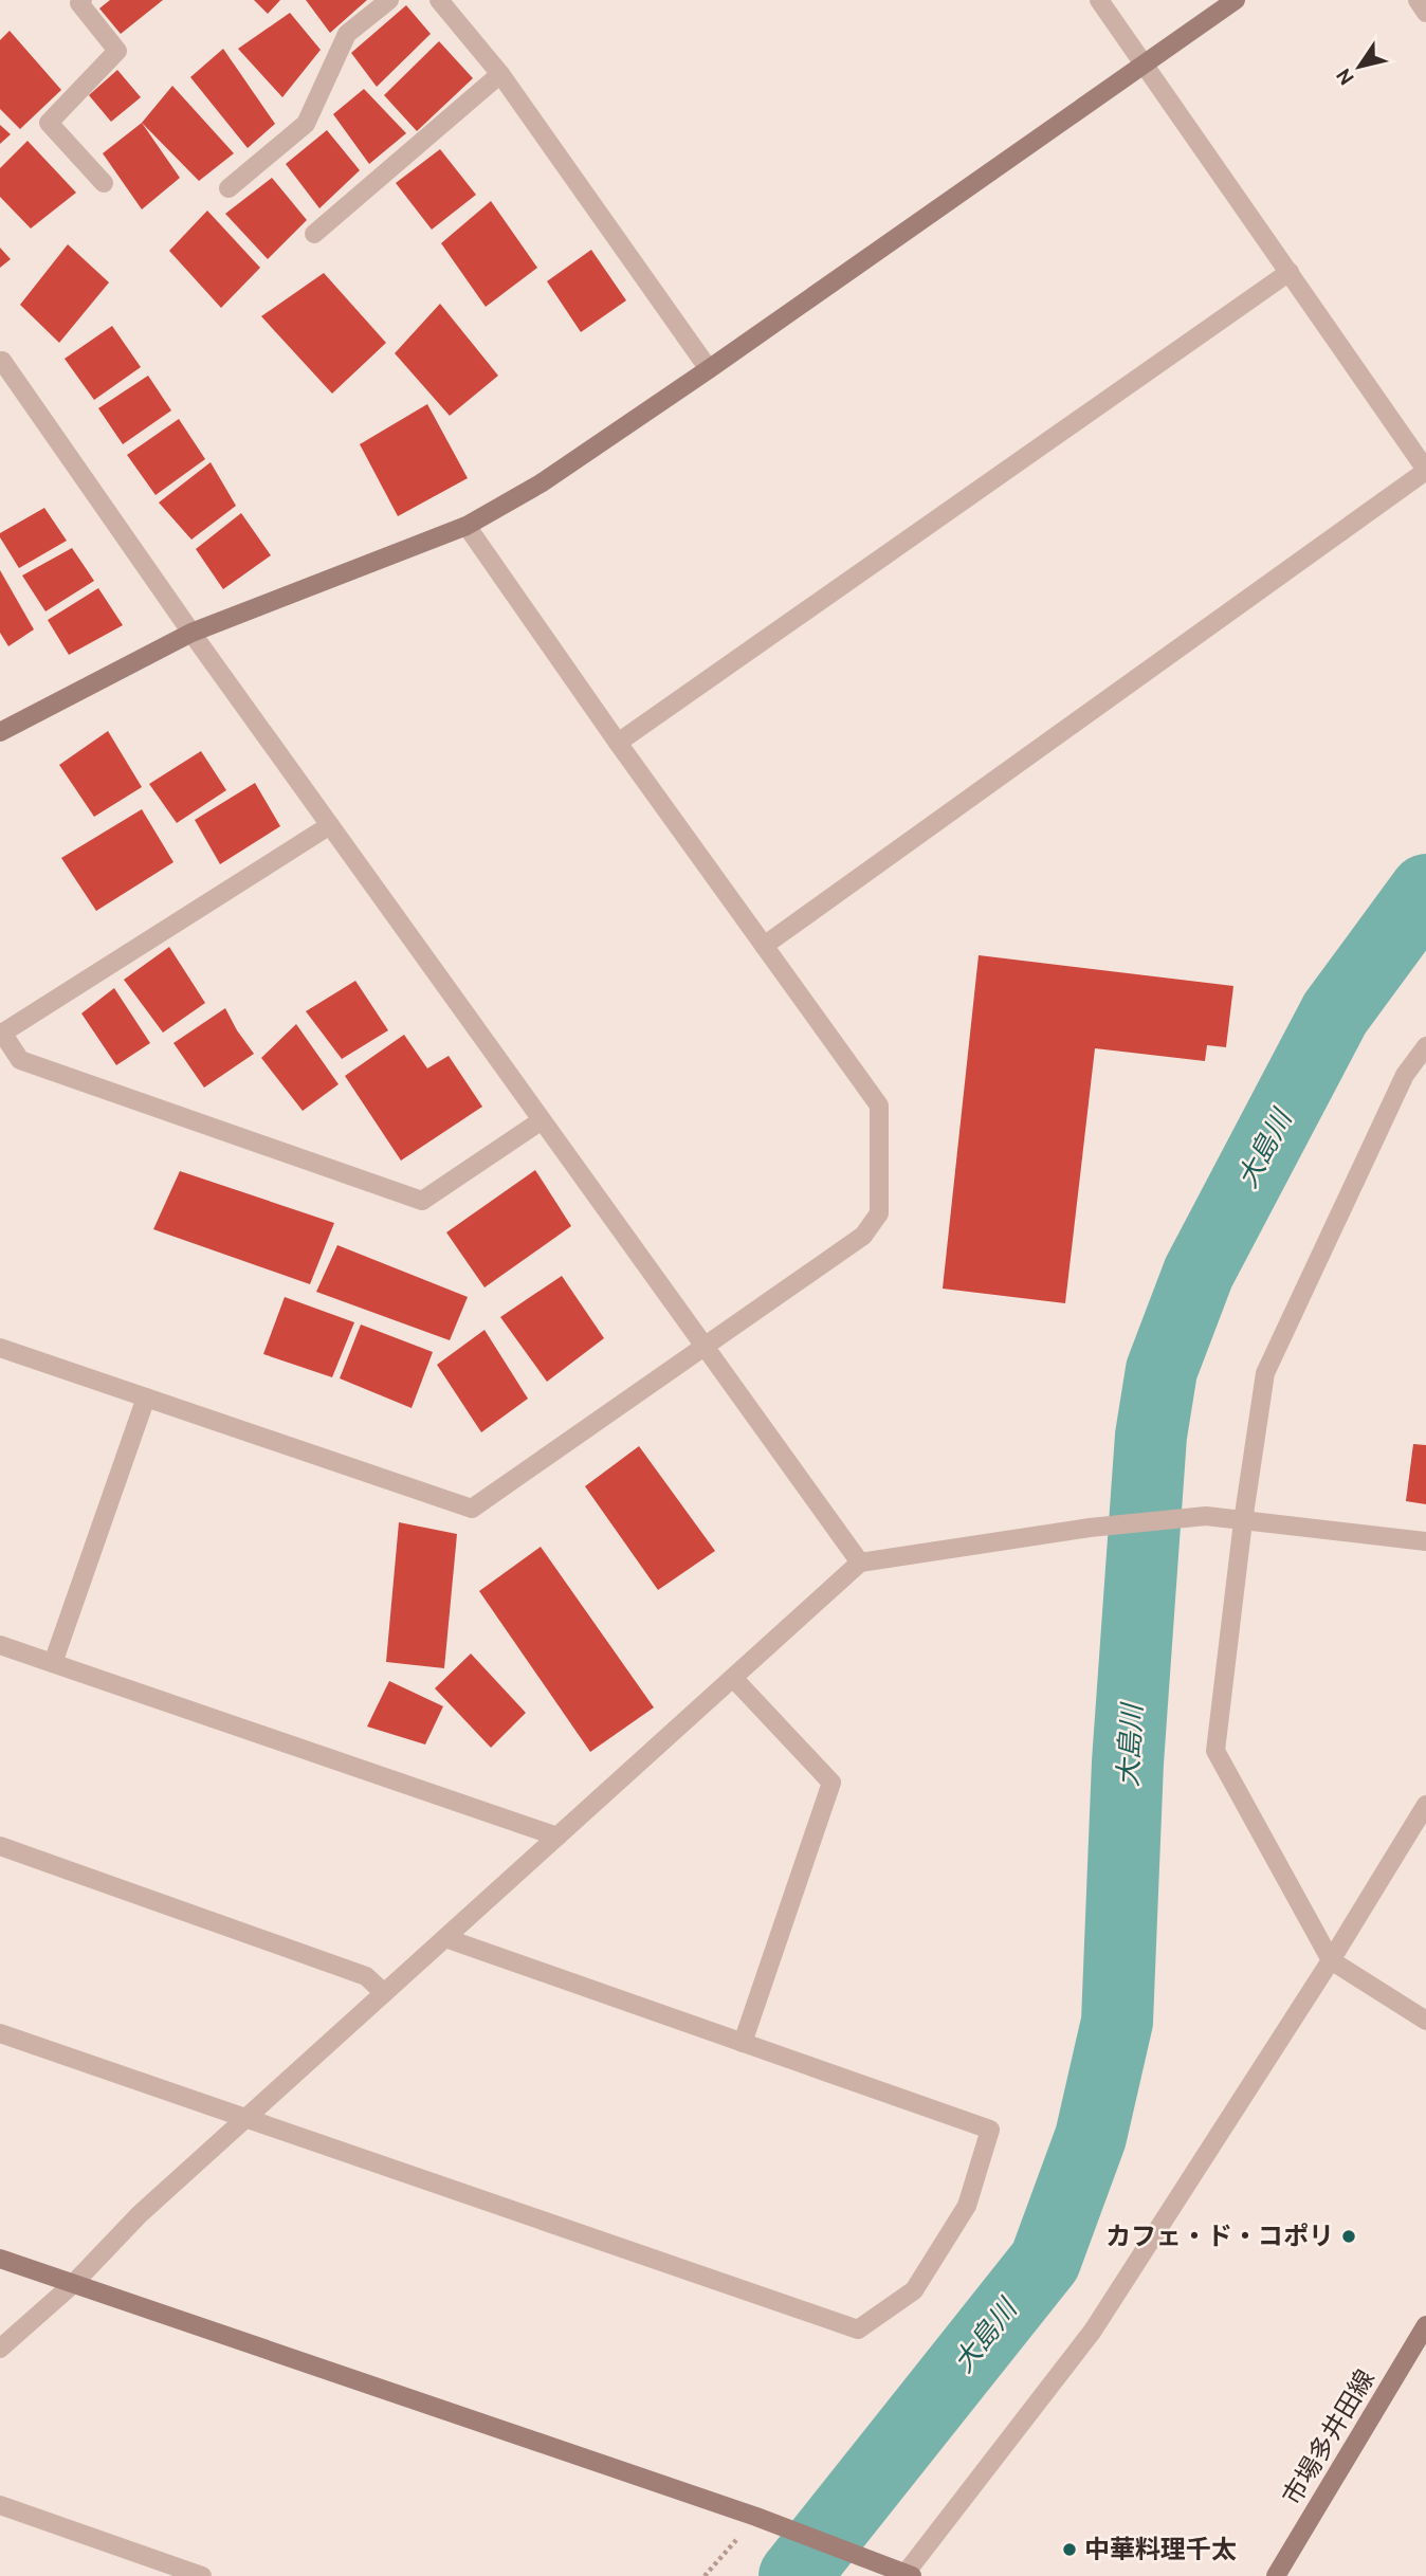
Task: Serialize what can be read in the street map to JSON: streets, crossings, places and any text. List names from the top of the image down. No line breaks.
{"streets":{"street":["市場多井田線"]},"water":["大島川"],"places":["カフェ・ド・コポリ","中華料理千太"],"north":"bottom left"}
